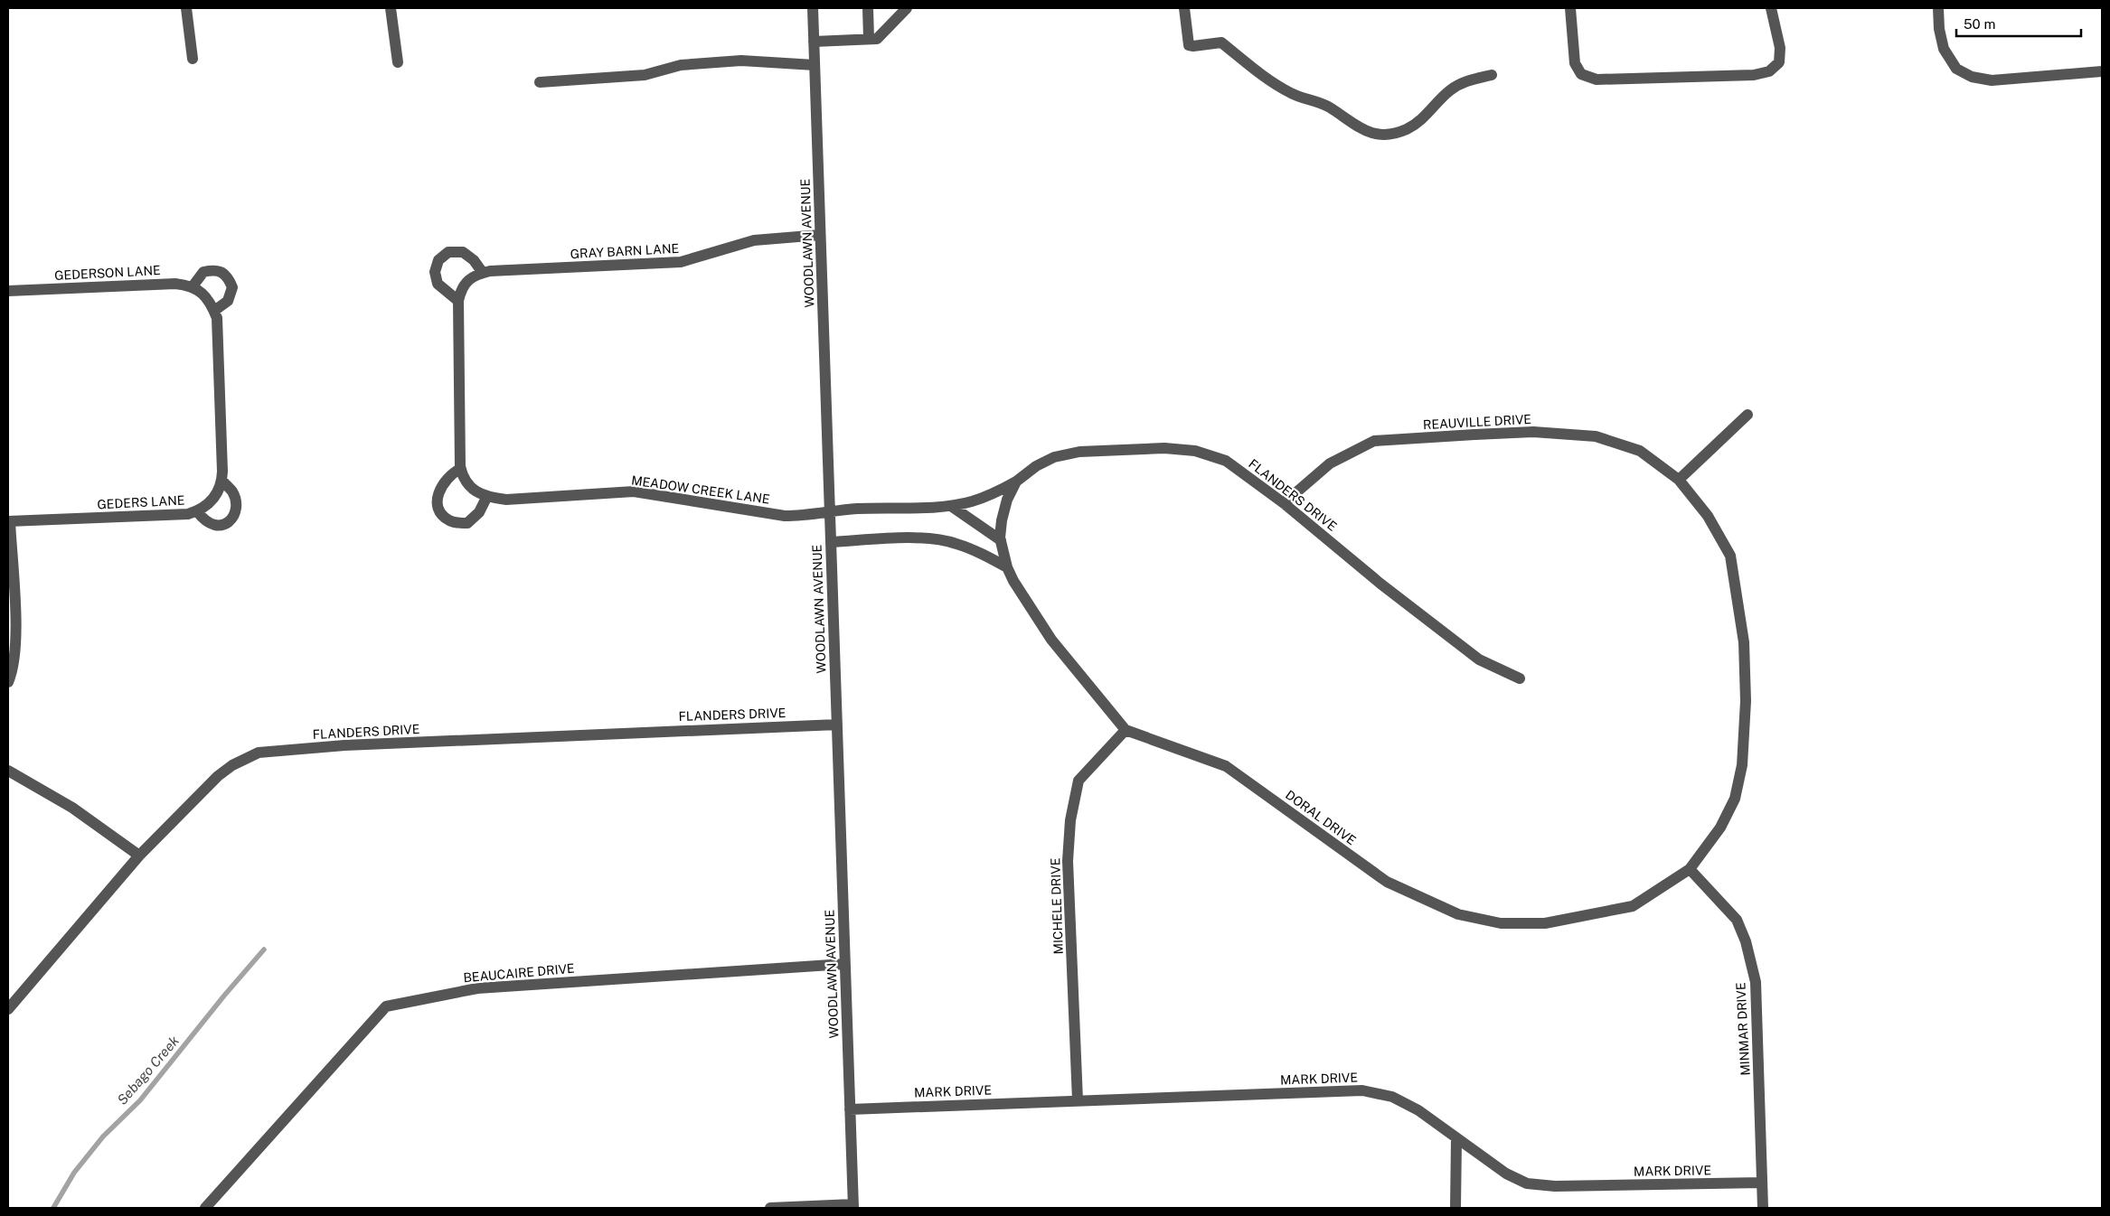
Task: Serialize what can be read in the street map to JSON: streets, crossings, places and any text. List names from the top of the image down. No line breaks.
{"streets":{"street":["WOODLAWN AVENUE","GRAY BARN LANE","GEDERSON LANE","REAUVILLE DRIVE","MEADOW CREEK LANE","FLANDERS DRIVE","GEDERS LANE","DORAL DRIVE","MICHELE DRIVE","BEAUCAIRE DRIVE","MINMAR DRIVE","MARK DRIVE"]},"crossings":[["WOODLAWN AVENUE","GRAY BARN LANE"],["WOODLAWN AVENUE","MEADOW CREEK LANE"],["WOODLAWN AVENUE","FLANDERS DRIVE"],["WOODLAWN AVENUE","BEAUCAIRE DRIVE"],["WOODLAWN AVENUE","MARK DRIVE"],["GRAY BARN LANE","MEADOW CREEK LANE"],["REAUVILLE DRIVE","FLANDERS DRIVE"],["REAUVILLE DRIVE","DORAL DRIVE"],["REAUVILLE DRIVE","MINMAR DRIVE"],["MEADOW CREEK LANE","FLANDERS DRIVE"],["DORAL DRIVE","MICHELE DRIVE"],["DORAL DRIVE","MINMAR DRIVE"],["MICHELE DRIVE","MARK DRIVE"],["MINMAR DRIVE","MARK DRIVE"]],"water":["Sebago Creek"],"scale_bar":"50 m"}
